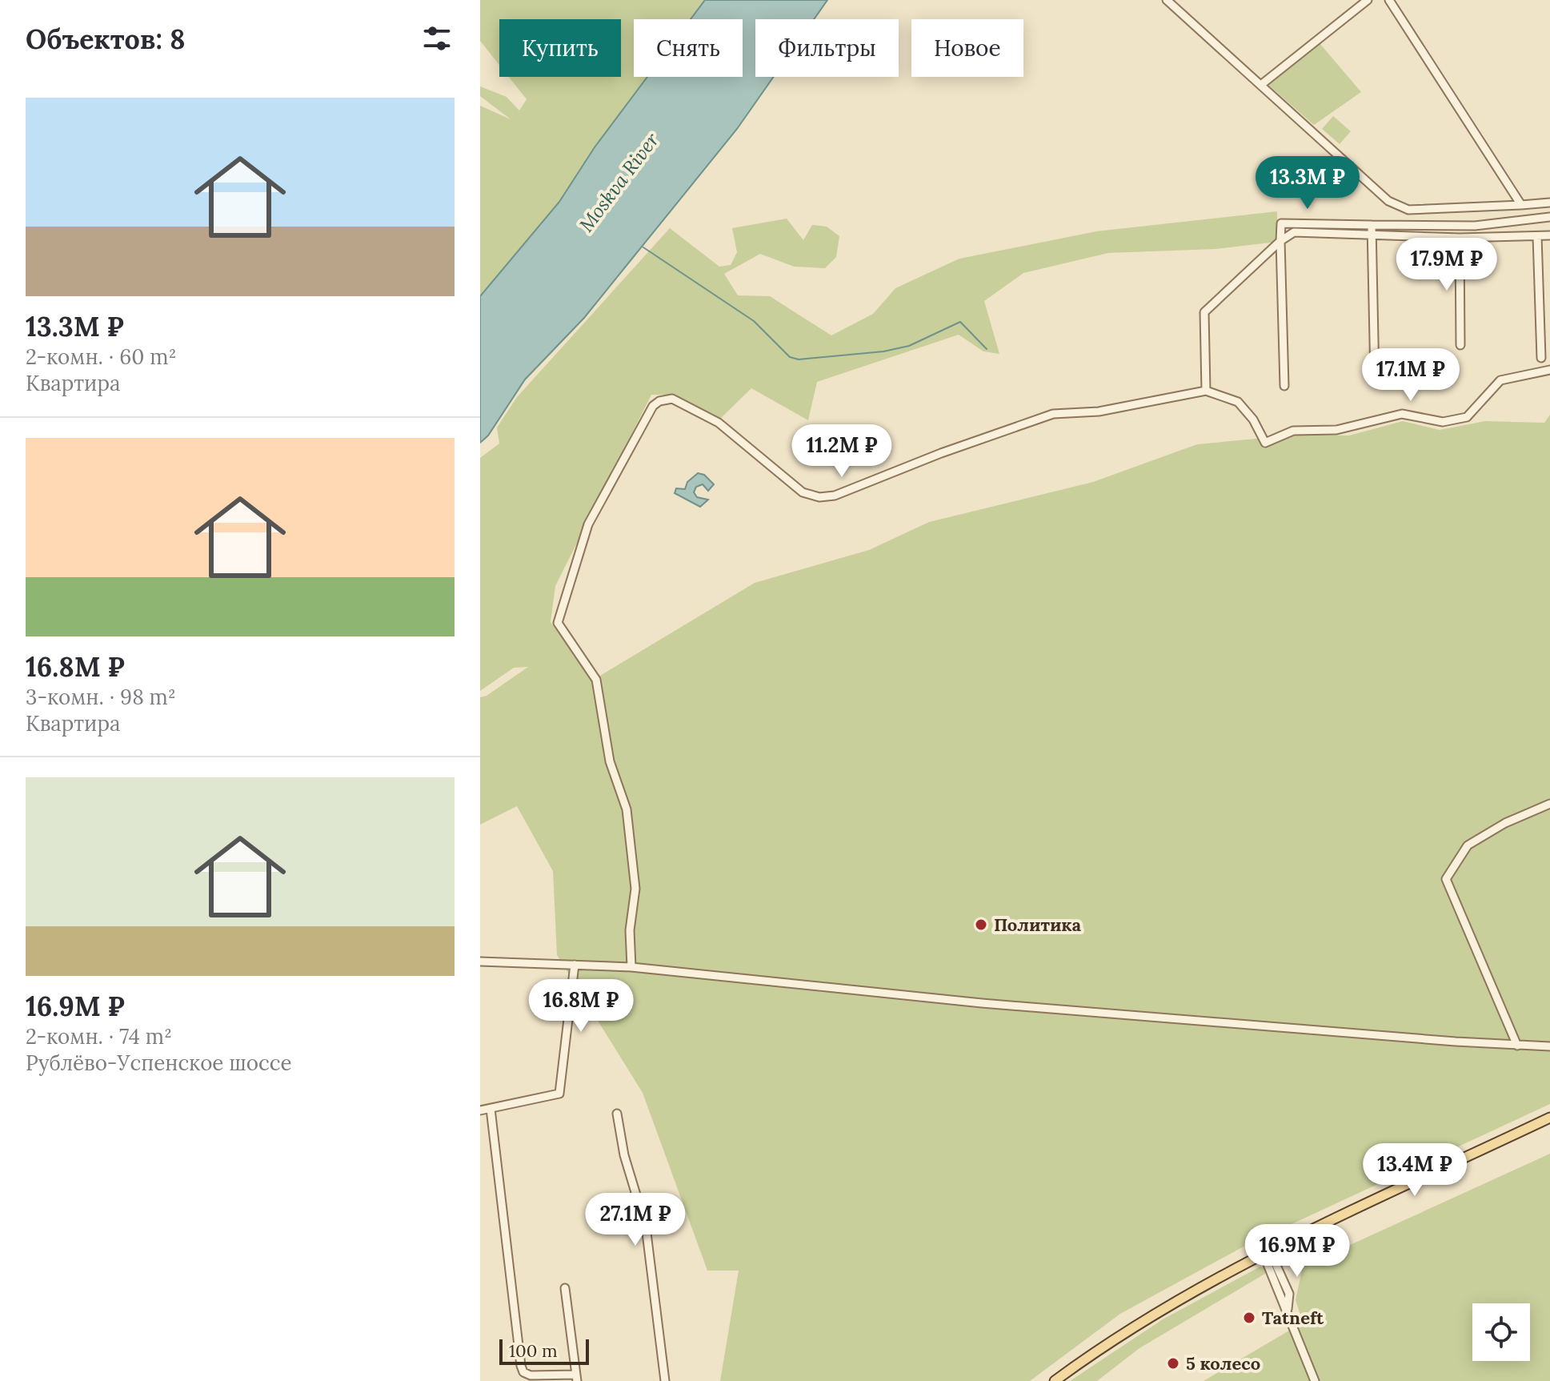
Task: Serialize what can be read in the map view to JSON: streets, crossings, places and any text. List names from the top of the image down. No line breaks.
{"water":["Moskva River"],"places":["Политика","Tatneft","5 колесо"],"scale_bar":"100 m","page":{"heading":"Объектов: 8","chip":["Купить","Снять","Фильтры","Новое"],"list":[{"name":"13.3M ₽","note":"2-комн. · 60 m² · Квартира"},{"name":"16.8M ₽","note":"3-комн. · 98 m² · Квартира"},{"name":"16.9M ₽","note":"2-комн. · 74 m² · Рублёво-Успенское шоссе"}],"price":["13.3M ₽","17.9M ₽","17.1M ₽","11.2M ₽","16.8M ₽","13.4M ₽","27.1M ₽","16.9M ₽"],"scale":"100 m"}}
